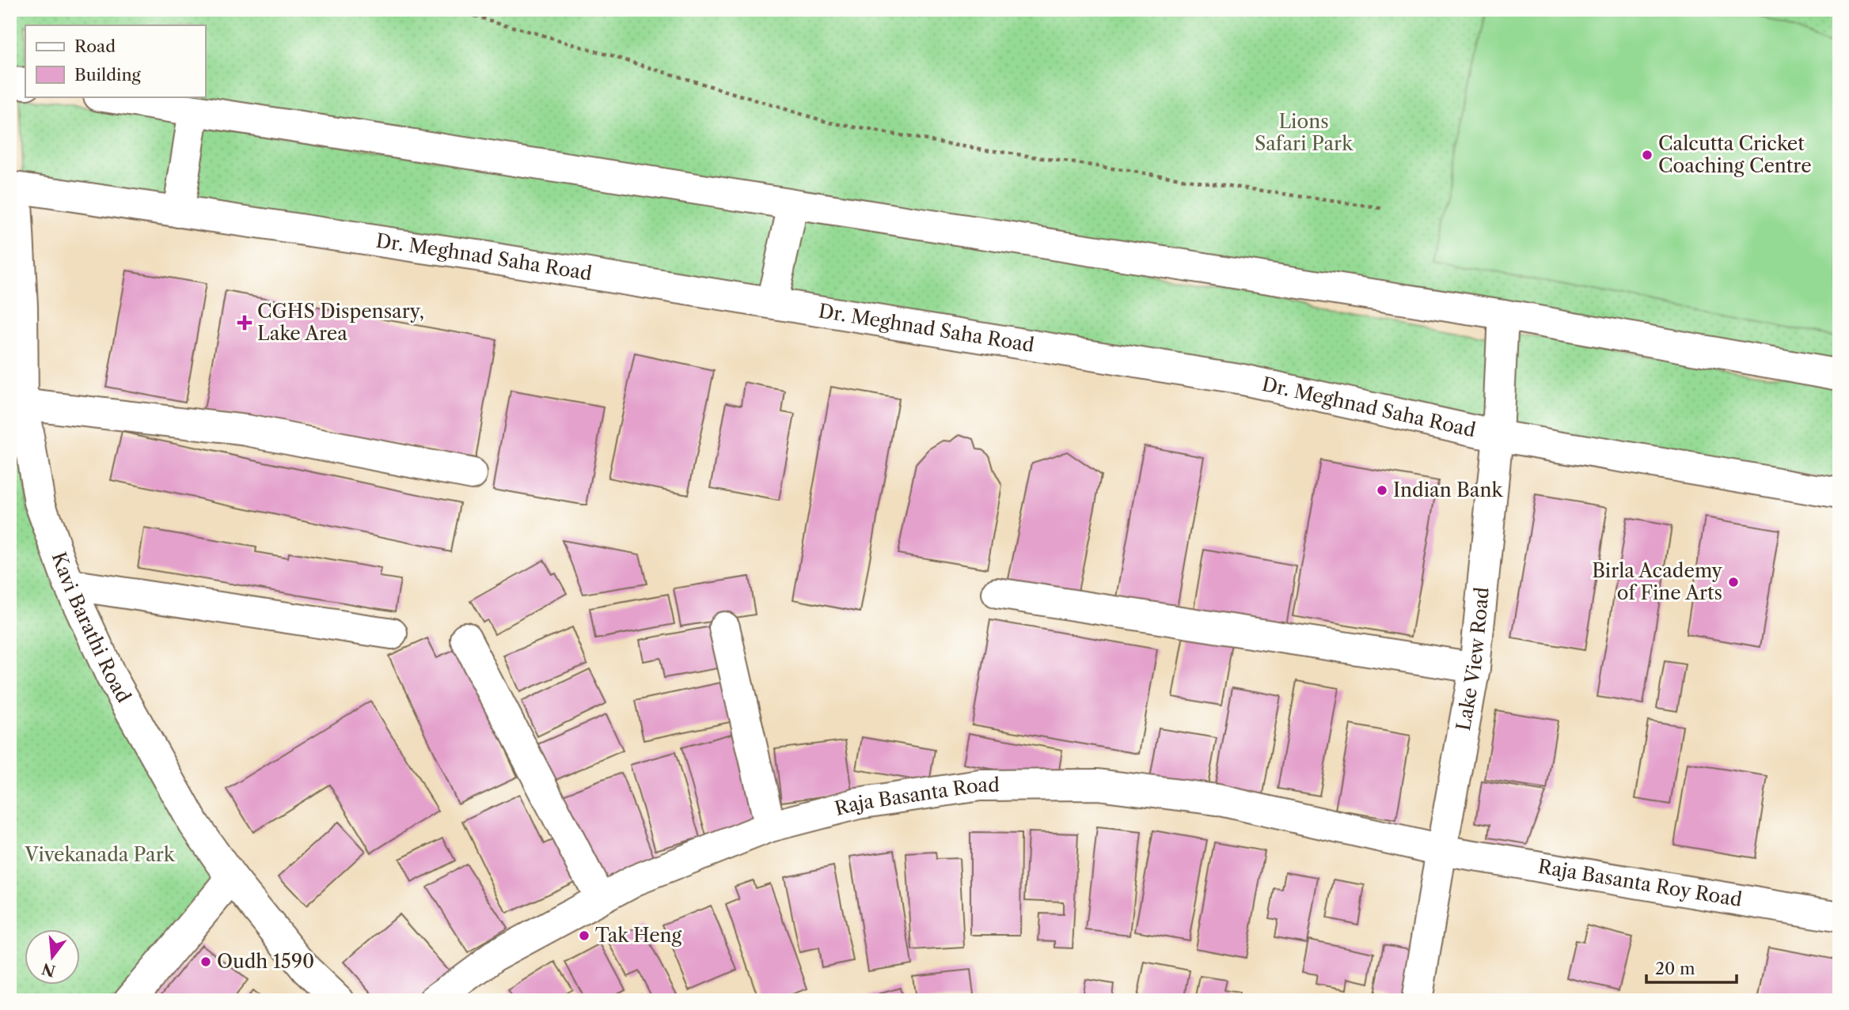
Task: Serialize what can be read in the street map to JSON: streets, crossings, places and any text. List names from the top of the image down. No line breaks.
{"streets":{"street":["Dr. Meghnad Saha Road","Kavi Barathi Road","Lake View Road","Raja Basanta Road","Raja Basanta Roy Road"]},"crossings":[["Dr. Meghnad Saha Road","Kavi Barathi Road"],["Dr. Meghnad Saha Road","Lake View Road"],["Lake View Road","Raja Basanta Road"],["Lake View Road","Raja Basanta Roy Road"],["Raja Basanta Road","Raja Basanta Roy Road"]],"parks":["Lions Safari Park","Vivekanada Park"],"places":{"other":["Calcutta Cricket Coaching Centre","Indian Bank","Birla Academy of Fine Arts","Tak Heng","Oudh 1590"],"health":["CGHS Dispensary, Lake Area"]},"legend":["Road","Building"],"scale_bar":"20 m","north":"bottom"}
